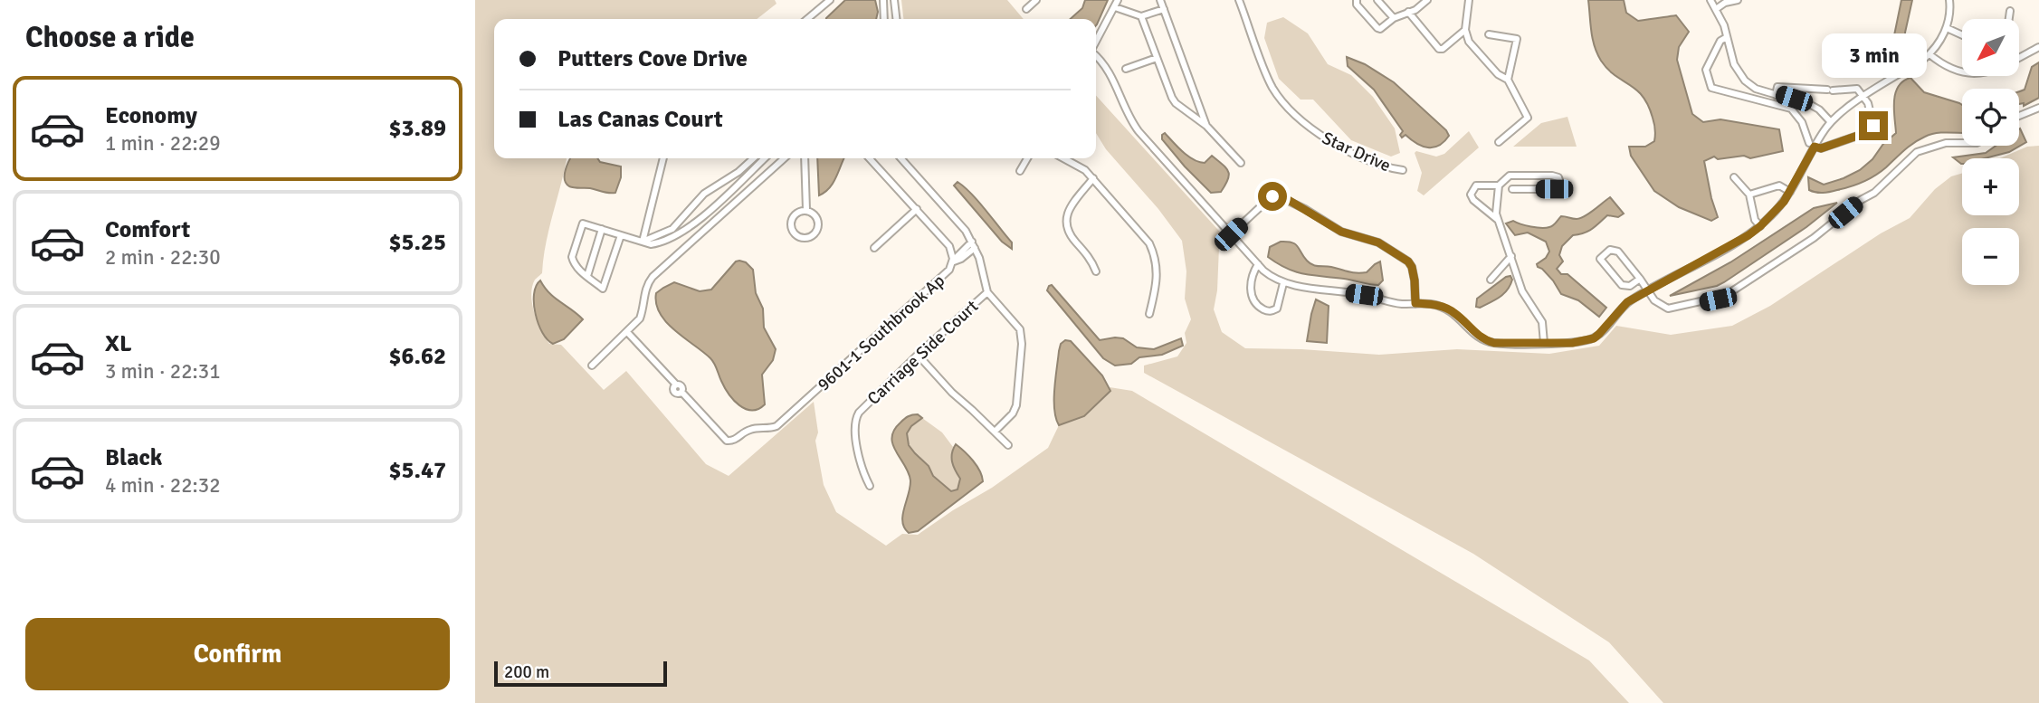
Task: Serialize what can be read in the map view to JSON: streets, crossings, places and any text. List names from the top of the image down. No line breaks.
{"streets":{"street":["Star Drive","9601-1 Southbrook Ap","Carriage Side Court"]},"scale_bar":"200 m","north":"bottom left","page":{"heading":"Choose a ride","map_buttons":["+","−"],"banner":["Putters Cove Drive","Las Canas Court"],"bubble":"3 min","list":[{"name":"Economy","note":"1 min · 22:29","value":"$3.89"},{"name":"Comfort","note":"2 min · 22:30","value":"$5.25"},{"name":"XL","note":"3 min · 22:31","value":"$6.62"},{"name":"Black","note":"4 min · 22:32","value":"$5.47"}],"buttons":"Confirm","scale":"200 m"}}
